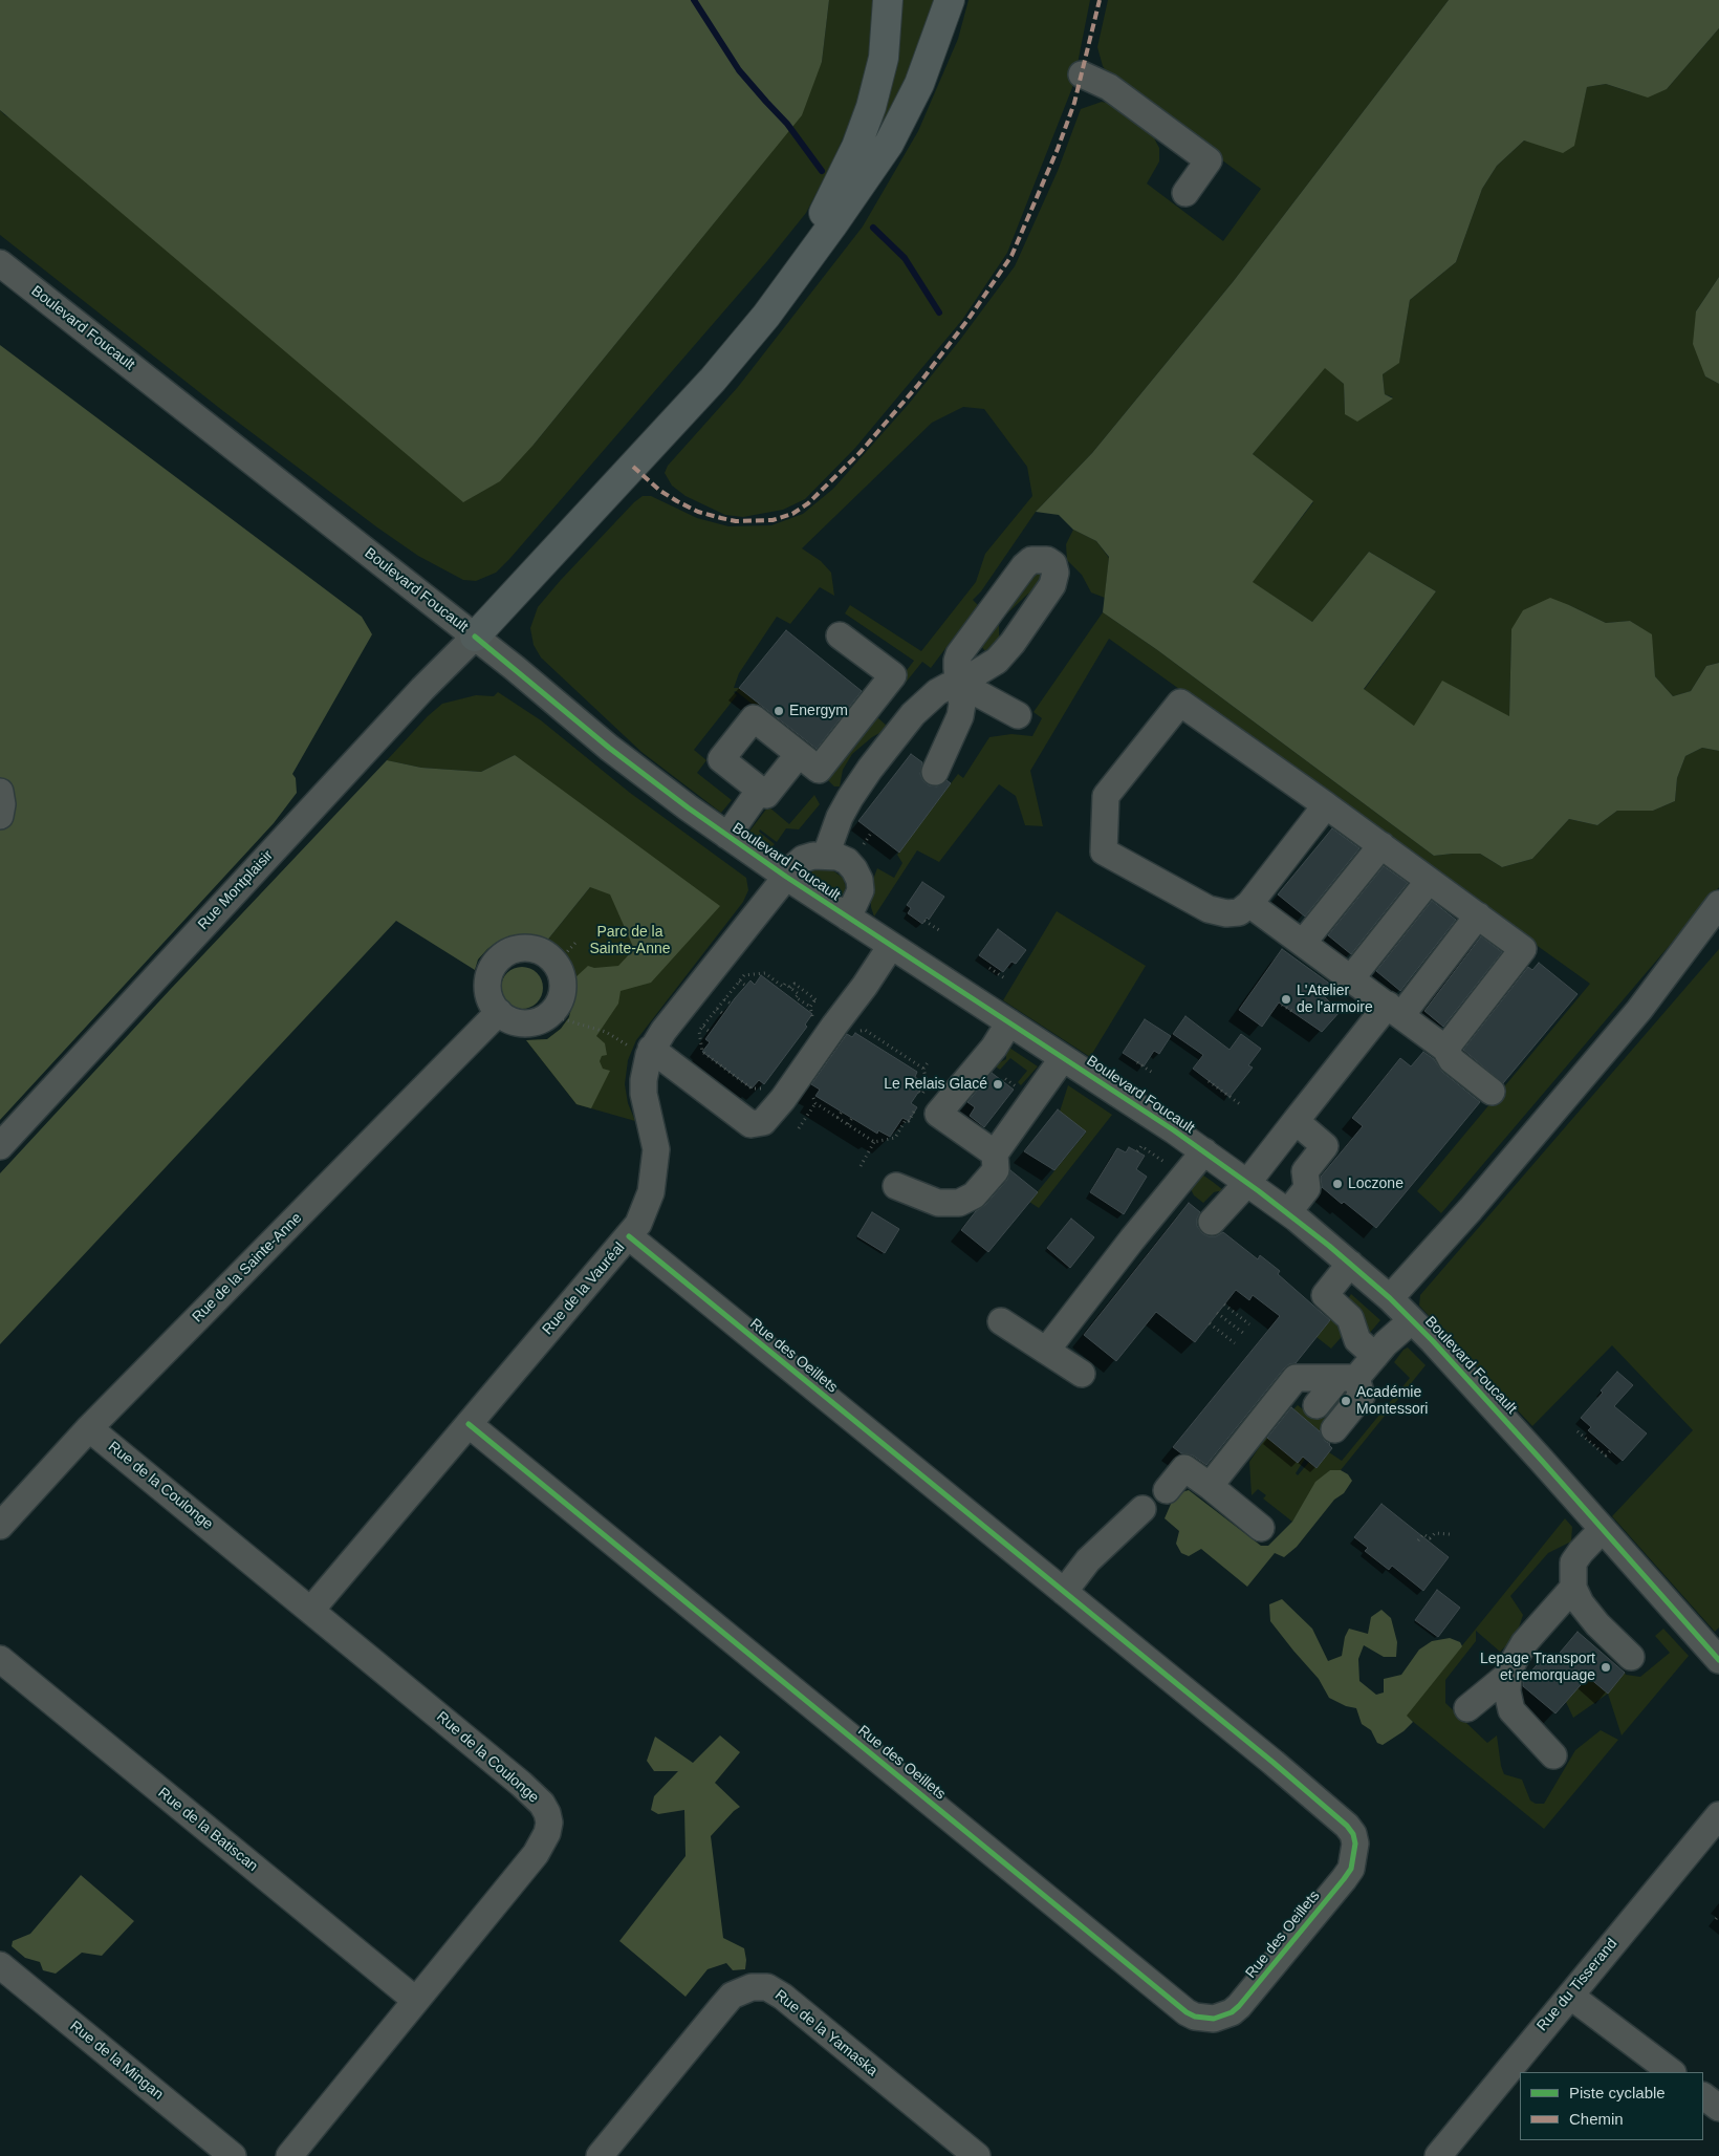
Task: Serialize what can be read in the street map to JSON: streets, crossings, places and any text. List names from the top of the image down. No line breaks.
{"streets":{"street":["Boulevard Foucault","Rue Montplaisir","Rue de la Sainte-Anne","Rue de la Vauréal","Rue des Oeillets","Rue de la Coulonge","Rue de la Batiscan","Rue du Tisserand","Rue de la Yamaska","Rue de la Mingan"]},"crossings":[["Boulevard Foucault","Rue Montplaisir"],["Boulevard Foucault","Rue de la Vauréal"],["Rue de la Sainte-Anne","Rue de la Coulonge"],["Rue de la Vauréal","Rue des Oeillets"],["Rue de la Vauréal","Rue de la Coulonge"],["Rue de la Coulonge","Rue de la Batiscan"]],"parks":["Parc de la Sainte-Anne"],"places":["Energym","L'Atelier de l'armoire","Le Relais Glacé","Loczone","Académie Montessori","Lepage Transport et remorquage"],"legend":["Piste cyclable","Chemin"]}
